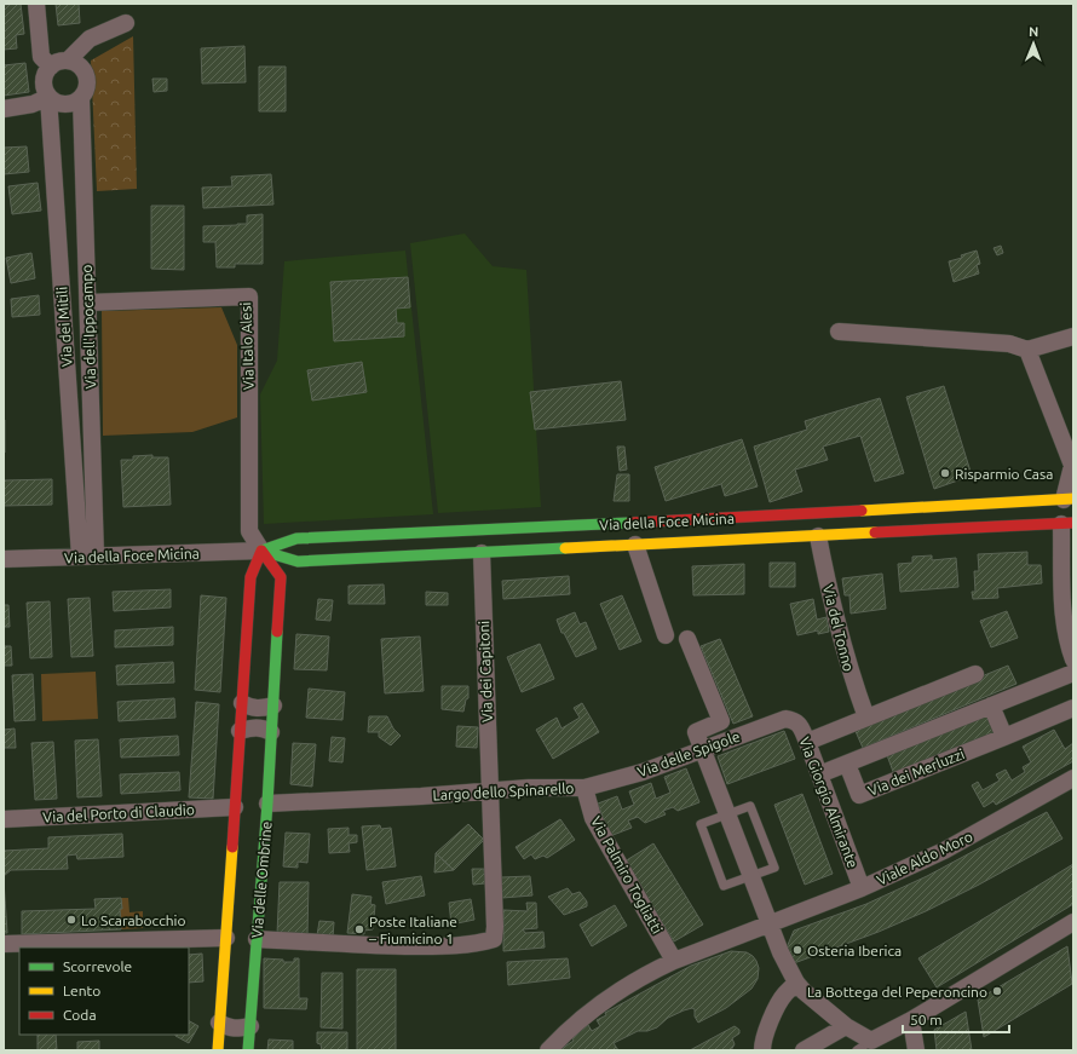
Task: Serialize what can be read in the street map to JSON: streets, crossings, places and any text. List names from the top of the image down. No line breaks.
{"streets":{"street":["Via dei Mitili","Via dell'Ippocampo","Via Italo Alesi","Via della Foce Micina","Via del Tonno","Via dei Capitoni","Via delle Spigole","Via dei Merluzzi","Largo dello Spinarello","Via Giorgio Almirante","Via del Porto di Claudio","Viale Aldo Moro","Via Palmiro Togliatti","Via delle Ombrine"]},"crossings":[["Via dei Mitili","Via dell'Ippocampo"],["Via dei Mitili","Via della Foce Micina"],["Via dell'Ippocampo","Via Italo Alesi"],["Via dell'Ippocampo","Via della Foce Micina"],["Via Italo Alesi","Via della Foce Micina"],["Via Italo Alesi","Via delle Ombrine"],["Via della Foce Micina","Via del Tonno"],["Via della Foce Micina","Via dei Capitoni"],["Via della Foce Micina","Via delle Ombrine"],["Via dei Capitoni","Largo dello Spinarello"],["Via dei Capitoni","Via delle Ombrine"],["Via delle Spigole","Largo dello Spinarello"],["Via delle Spigole","Via Giorgio Almirante"],["Via delle Spigole","Via Palmiro Togliatti"],["Largo dello Spinarello","Via Palmiro Togliatti"],["Largo dello Spinarello","Via delle Ombrine"],["Via Giorgio Almirante","Viale Aldo Moro"],["Via del Porto di Claudio","Via delle Ombrine"],["Viale Aldo Moro","Via Palmiro Togliatti"]],"places":["Risparmio Casa","Lo Scarabocchio","Poste Italiane – Fiumicino 1","Osteria Iberica","La Bottega del Peperoncino"],"legend":["Scorrevole","Lento","Coda"],"scale_bar":"50 m","north":"top"}
